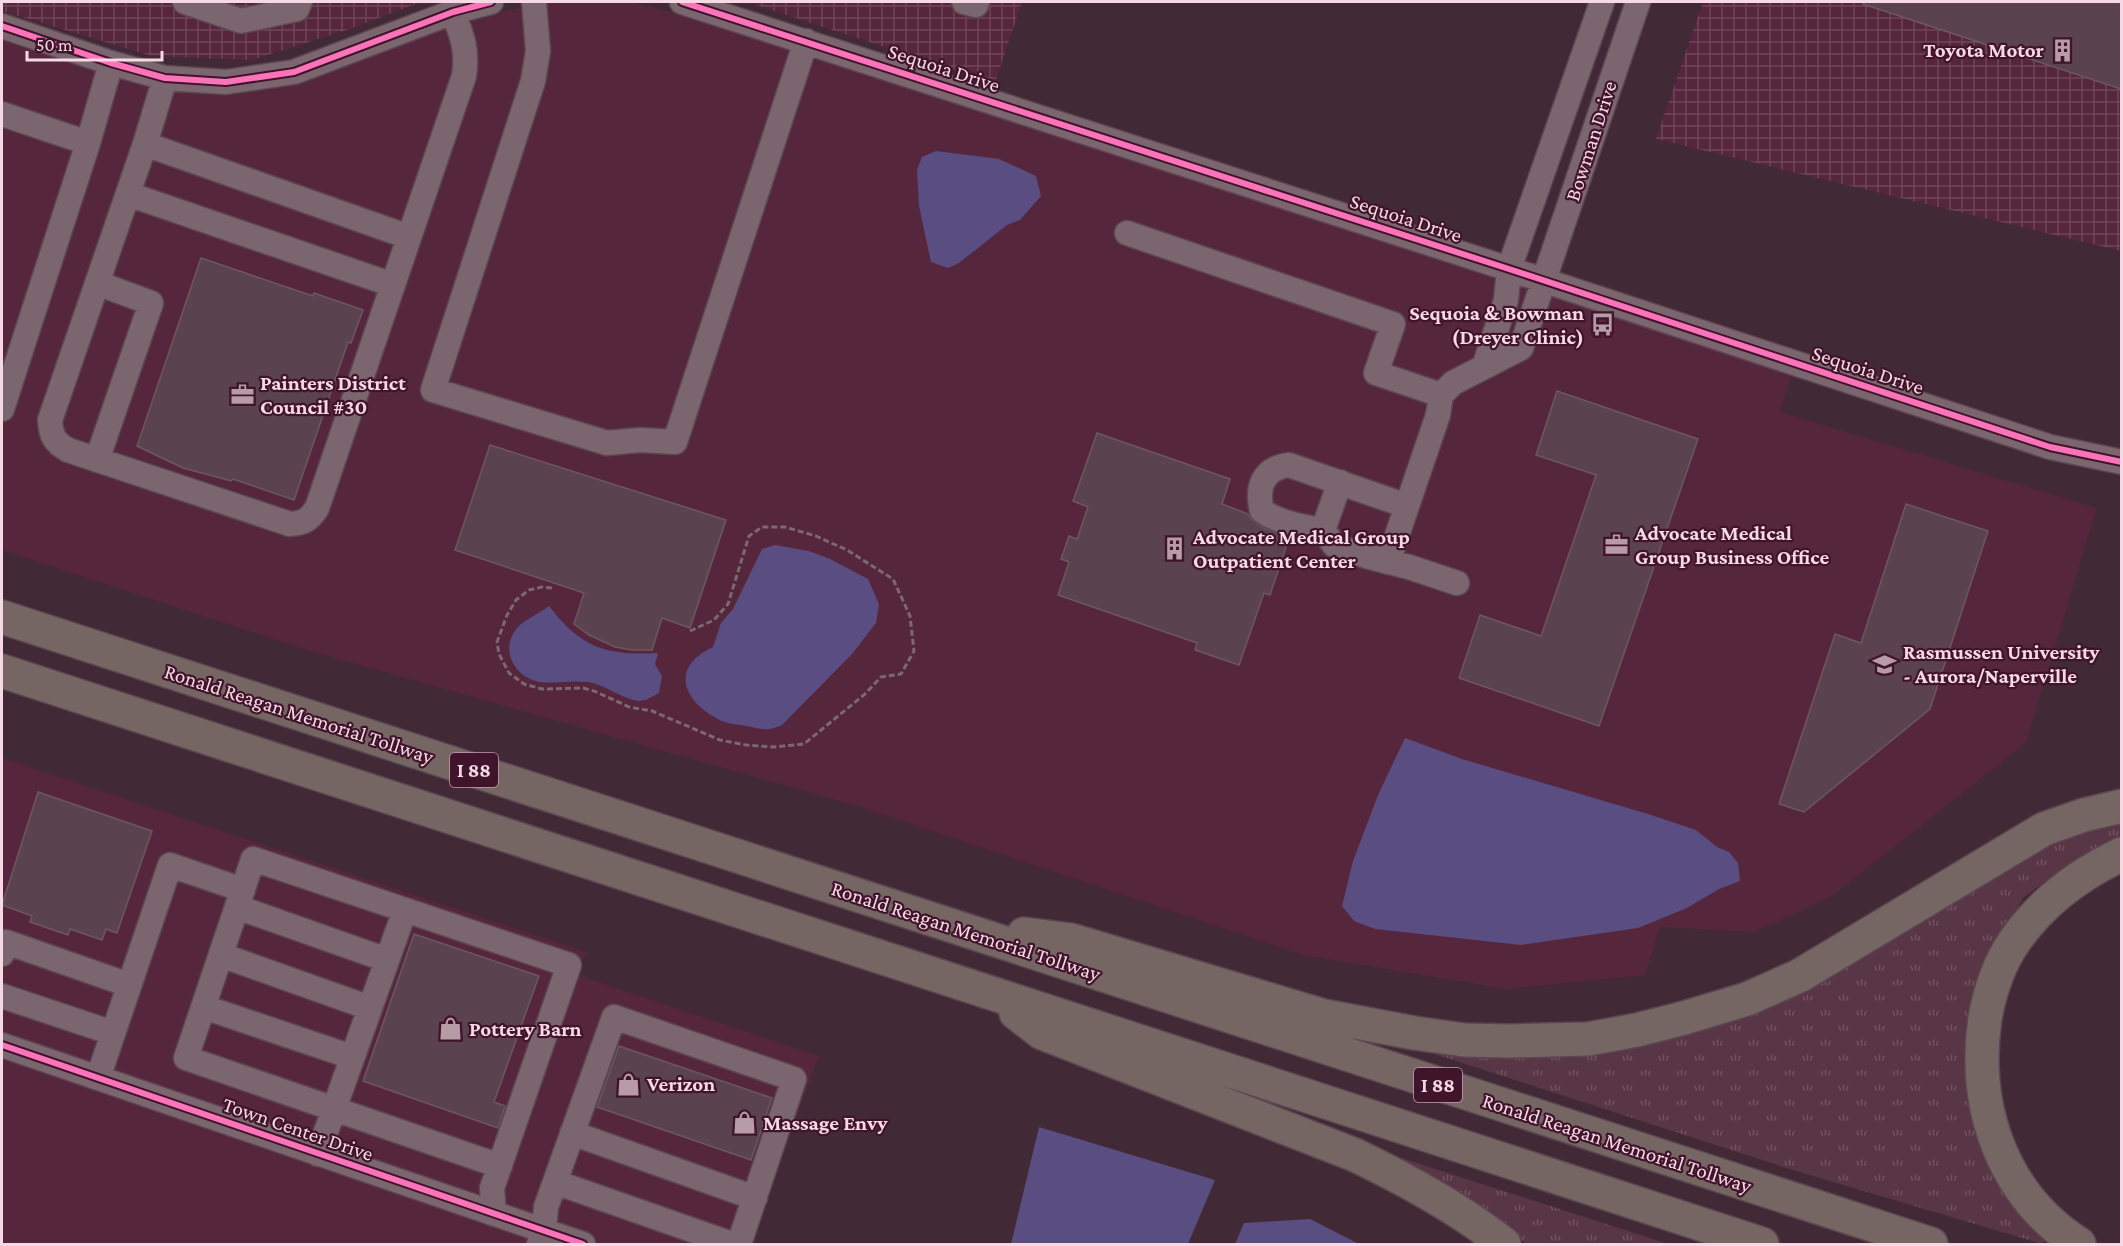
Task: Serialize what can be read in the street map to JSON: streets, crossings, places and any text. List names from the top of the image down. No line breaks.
{"streets":{"highway":["Ronald Reagan Memorial Tollway","I 88"],"street":["Sequoia Drive","Bowman Drive","Town Center Drive"]},"crossings":[["Sequoia Drive","Bowman Drive"]],"places":{"building":["Toyota Motor","Advocate Medical Group Outpatient Center"],"bus stop":["Sequoia & Bowman (Dreyer Clinic)"],"office":["Painters District Council #30","Advocate Medical Group Business Office"],"school or university":["Rasmussen University - Aurora/Naperville"],"shop":["Pottery Barn","Verizon","Massage Envy"]},"scale_bar":"50 m"}
